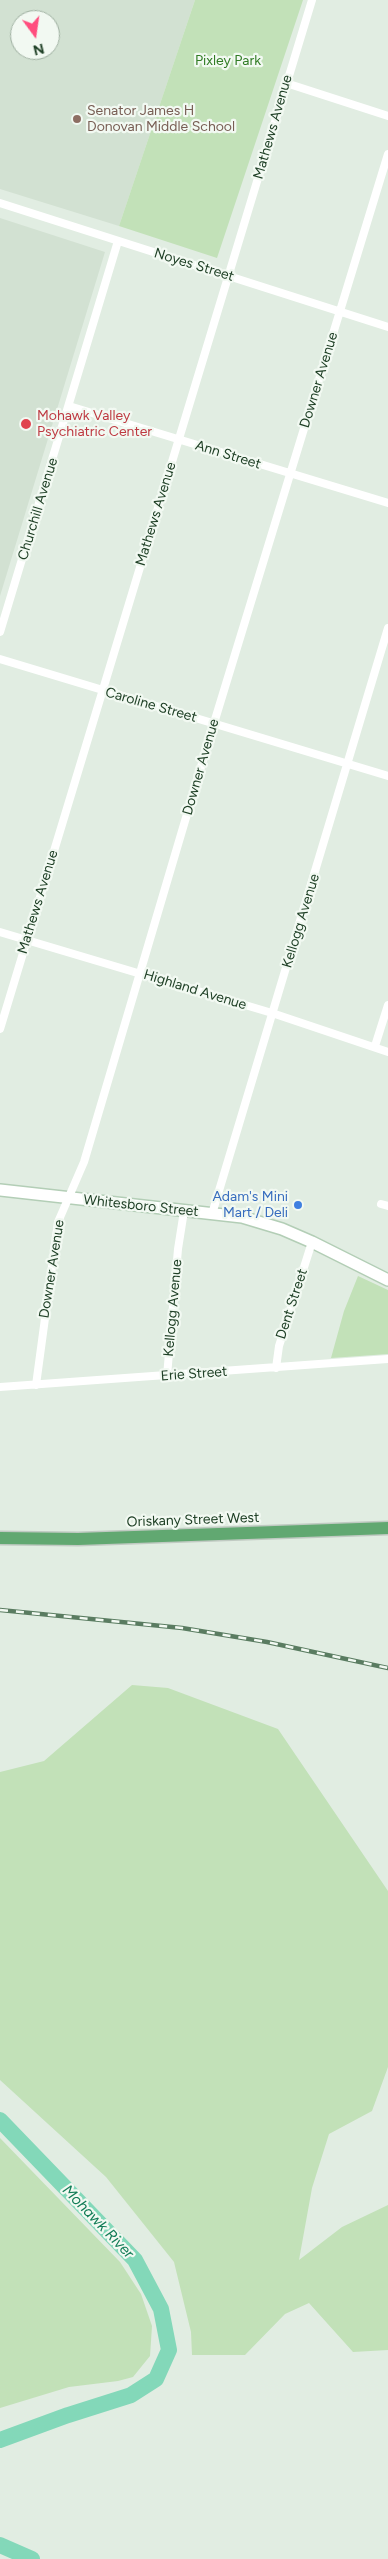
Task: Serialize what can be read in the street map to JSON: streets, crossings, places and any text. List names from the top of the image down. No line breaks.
{"streets":{"main road":["Oriskany Street West"],"street":["Mathews Avenue","Noyes Street","Downer Avenue","Ann Street","Churchill Avenue","Caroline Street","Kellogg Avenue","Highland Avenue","Whitesboro Street","Dent Street","Erie Street"]},"crossings":[["Mathews Avenue","Noyes Street"],["Mathews Avenue","Ann Street"],["Mathews Avenue","Caroline Street"],["Mathews Avenue","Highland Avenue"],["Noyes Street","Downer Avenue"],["Noyes Street","Churchill Avenue"],["Downer Avenue","Ann Street"],["Downer Avenue","Caroline Street"],["Downer Avenue","Highland Avenue"],["Downer Avenue","Whitesboro Street"],["Downer Avenue","Erie Street"],["Ann Street","Churchill Avenue"],["Caroline Street","Kellogg Avenue"],["Kellogg Avenue","Highland Avenue"],["Kellogg Avenue","Whitesboro Street"],["Kellogg Avenue","Erie Street"],["Whitesboro Street","Dent Street"],["Dent Street","Erie Street"]],"water":["Mohawk River"],"parks":["Pixley Park"],"places":["Senator James H Donovan Middle School","Mohawk Valley Psychiatric Center","Adam's Mini Mart / Deli"],"north":"bottom"}
